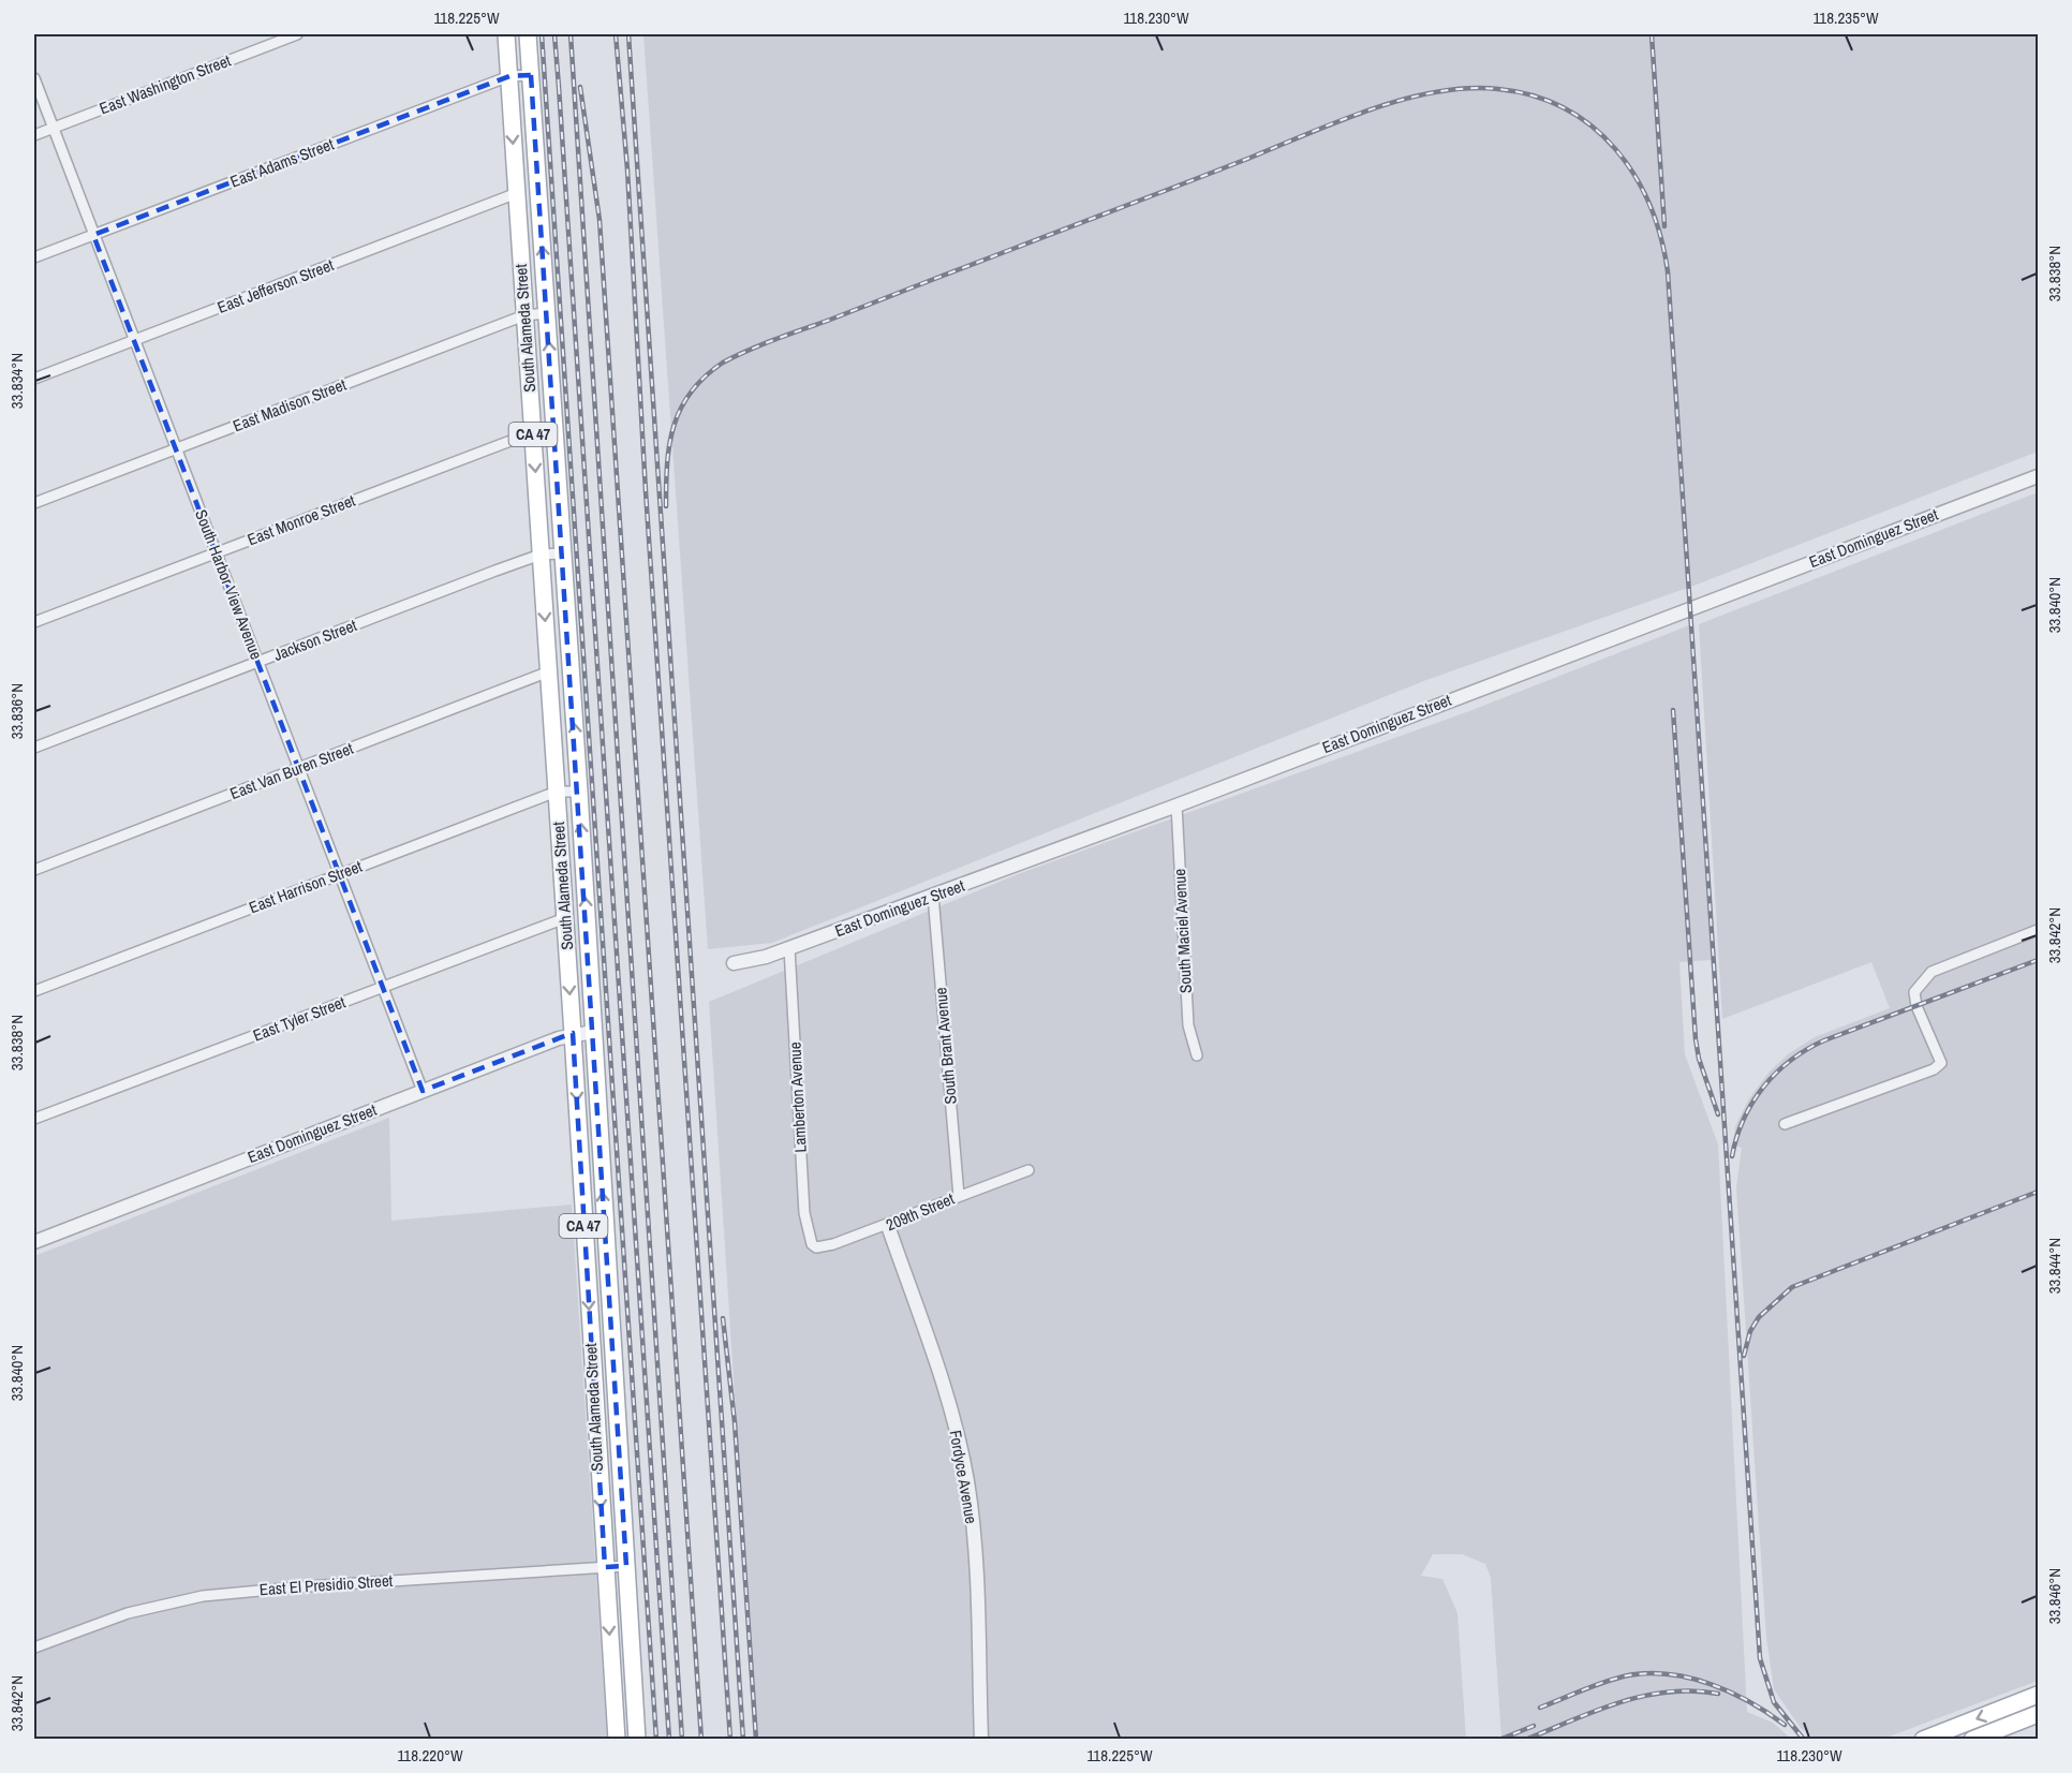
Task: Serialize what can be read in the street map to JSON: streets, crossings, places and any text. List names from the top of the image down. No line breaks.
{"streets":{"main road":["South Alameda Street","CA 47"],"street":["East Washington Street","East Adams Street","East Jefferson Street","East Madison Street","East Monroe Street","East Dominguez Street","South Harbor View Avenue","Jackson Street","East Van Buren Street","East Harrison Street","South Maciel Avenue","East Tyler Street","South Brant Avenue","Lamberton Avenue","209th Street","Fordyce Avenue","East El Presidio Street"]},"crossings":[["East Washington Street","South Harbor View Avenue"],["East Adams Street","South Alameda Street"],["East Adams Street","South Harbor View Avenue"],["East Jefferson Street","South Alameda Street"],["East Jefferson Street","South Harbor View Avenue"],["South Alameda Street","East Madison Street"],["South Alameda Street","East Monroe Street"],["South Alameda Street","East Dominguez Street"],["South Alameda Street","Jackson Street"],["South Alameda Street","East Van Buren Street"],["South Alameda Street","East Harrison Street"],["South Alameda Street","East Tyler Street"],["South Alameda Street","East El Presidio Street"],["East Madison Street","South Harbor View Avenue"],["East Monroe Street","South Harbor View Avenue"],["East Dominguez Street","South Harbor View Avenue"],["East Dominguez Street","South Maciel Avenue"],["East Dominguez Street","South Brant Avenue"],["East Dominguez Street","Lamberton Avenue"],["South Harbor View Avenue","Jackson Street"],["South Harbor View Avenue","East Van Buren Street"],["South Harbor View Avenue","East Harrison Street"],["South Harbor View Avenue","East Tyler Street"],["South Brant Avenue","209th Street"],["Lamberton Avenue","209th Street"],["209th Street","Fordyce Avenue"]],"coordinates":["118.225°W","118.230°W","118.235°W","33.838°N","33.834°N","33.840°N","33.836°N","33.842°N","33.844°N","33.846°N","118.220°W"]}
